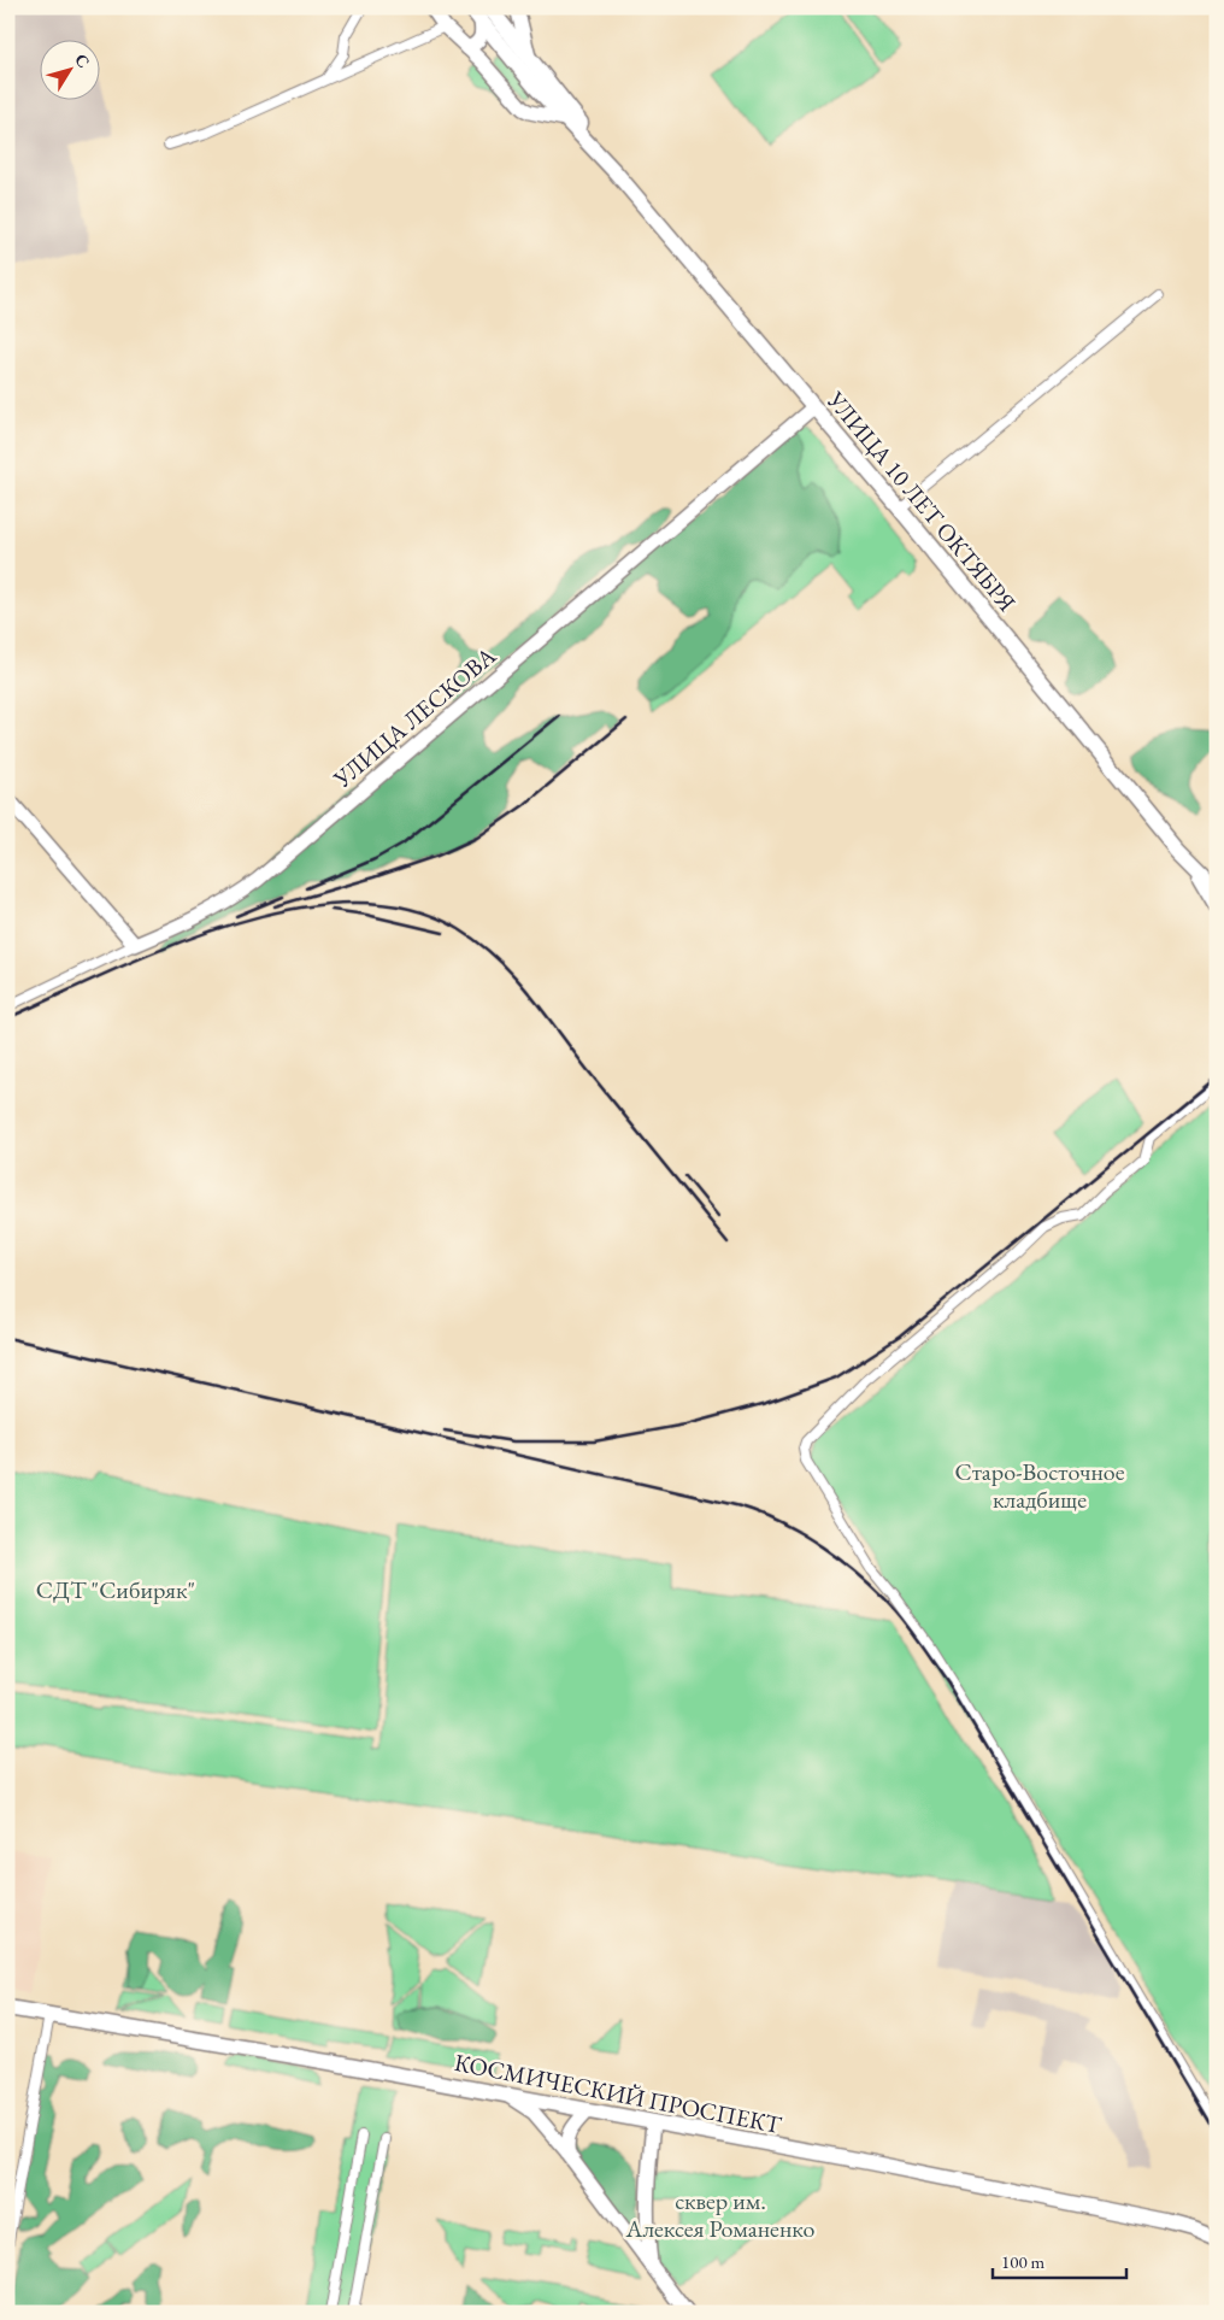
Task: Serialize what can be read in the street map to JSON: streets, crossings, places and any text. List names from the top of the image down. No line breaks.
{"streets":{"main road":["УЛИЦА 10 ЛЕТ ОКТЯБРЯ","УЛИЦА ЛЕСКОВА","КОСМИЧЕСКИЙ ПРОСПЕКТ"]},"crossings":[["УЛИЦА 10 ЛЕТ ОКТЯБРЯ","УЛИЦА ЛЕСКОВА"]],"parks":["Старо-Восточное кладбище","СДТ \"Сибиряк\"","сквер им. Алексея Романенко"],"scale_bar":"100 m","north":"top right"}
